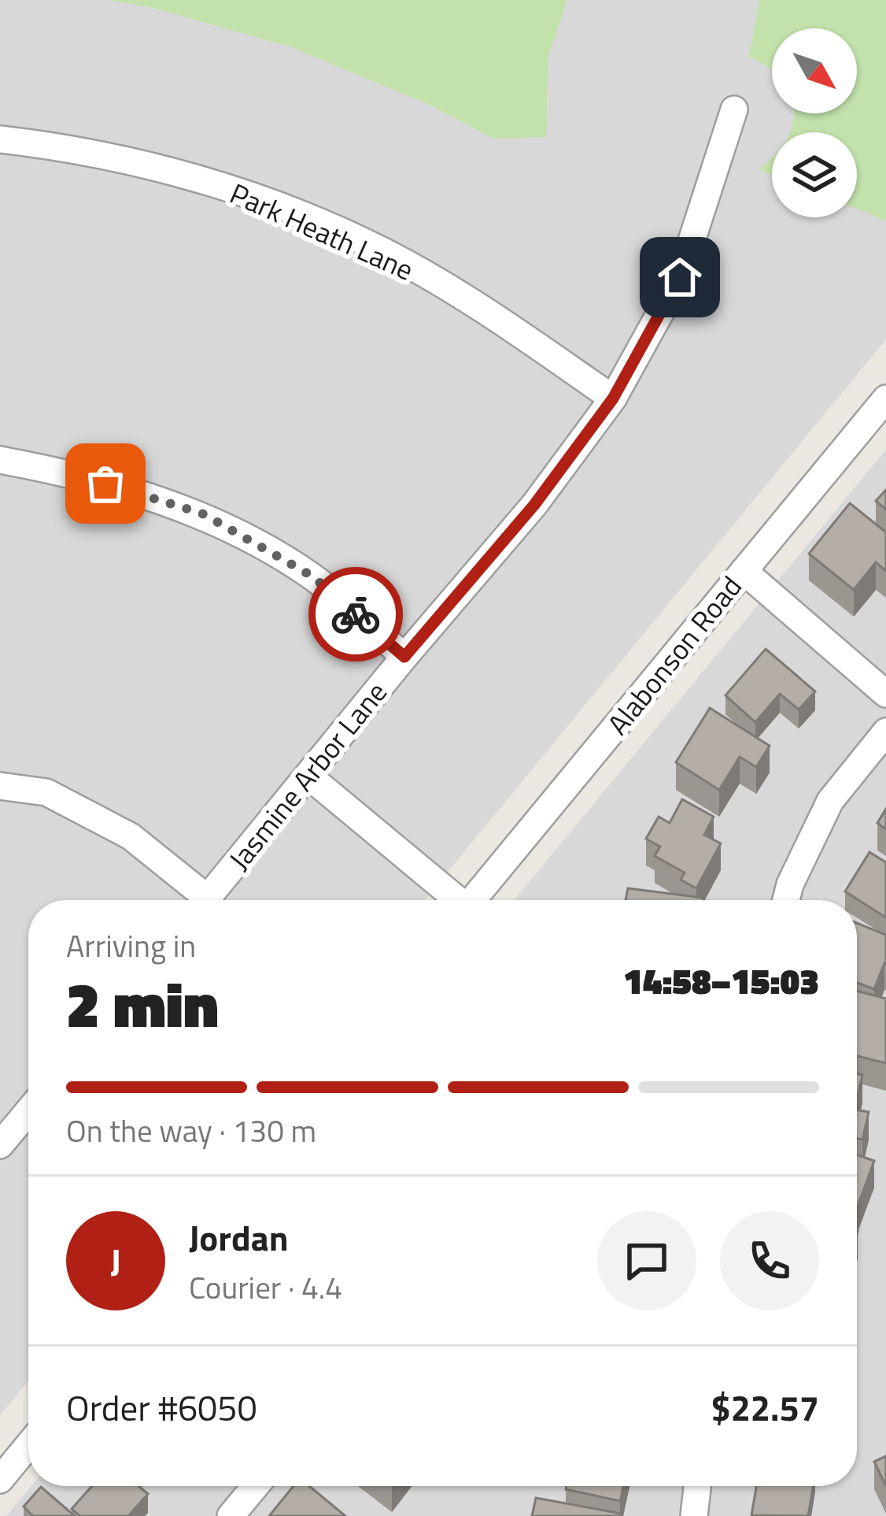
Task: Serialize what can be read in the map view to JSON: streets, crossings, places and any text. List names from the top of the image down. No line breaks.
{"streets":{"street":["Park Heath Lane","Alabonson Road","Jasmine Arbor Lane"]},"crossings":[["Park Heath Lane","Jasmine Arbor Lane"]],"north":"bottom right","page":{"heading":["2 min","Arriving in","14:58–15:03"],"panel":["Jordan","Courier · 4.4","Order #6050","$22.57"],"bar":"On the way · 130 m","round":"J"}}
